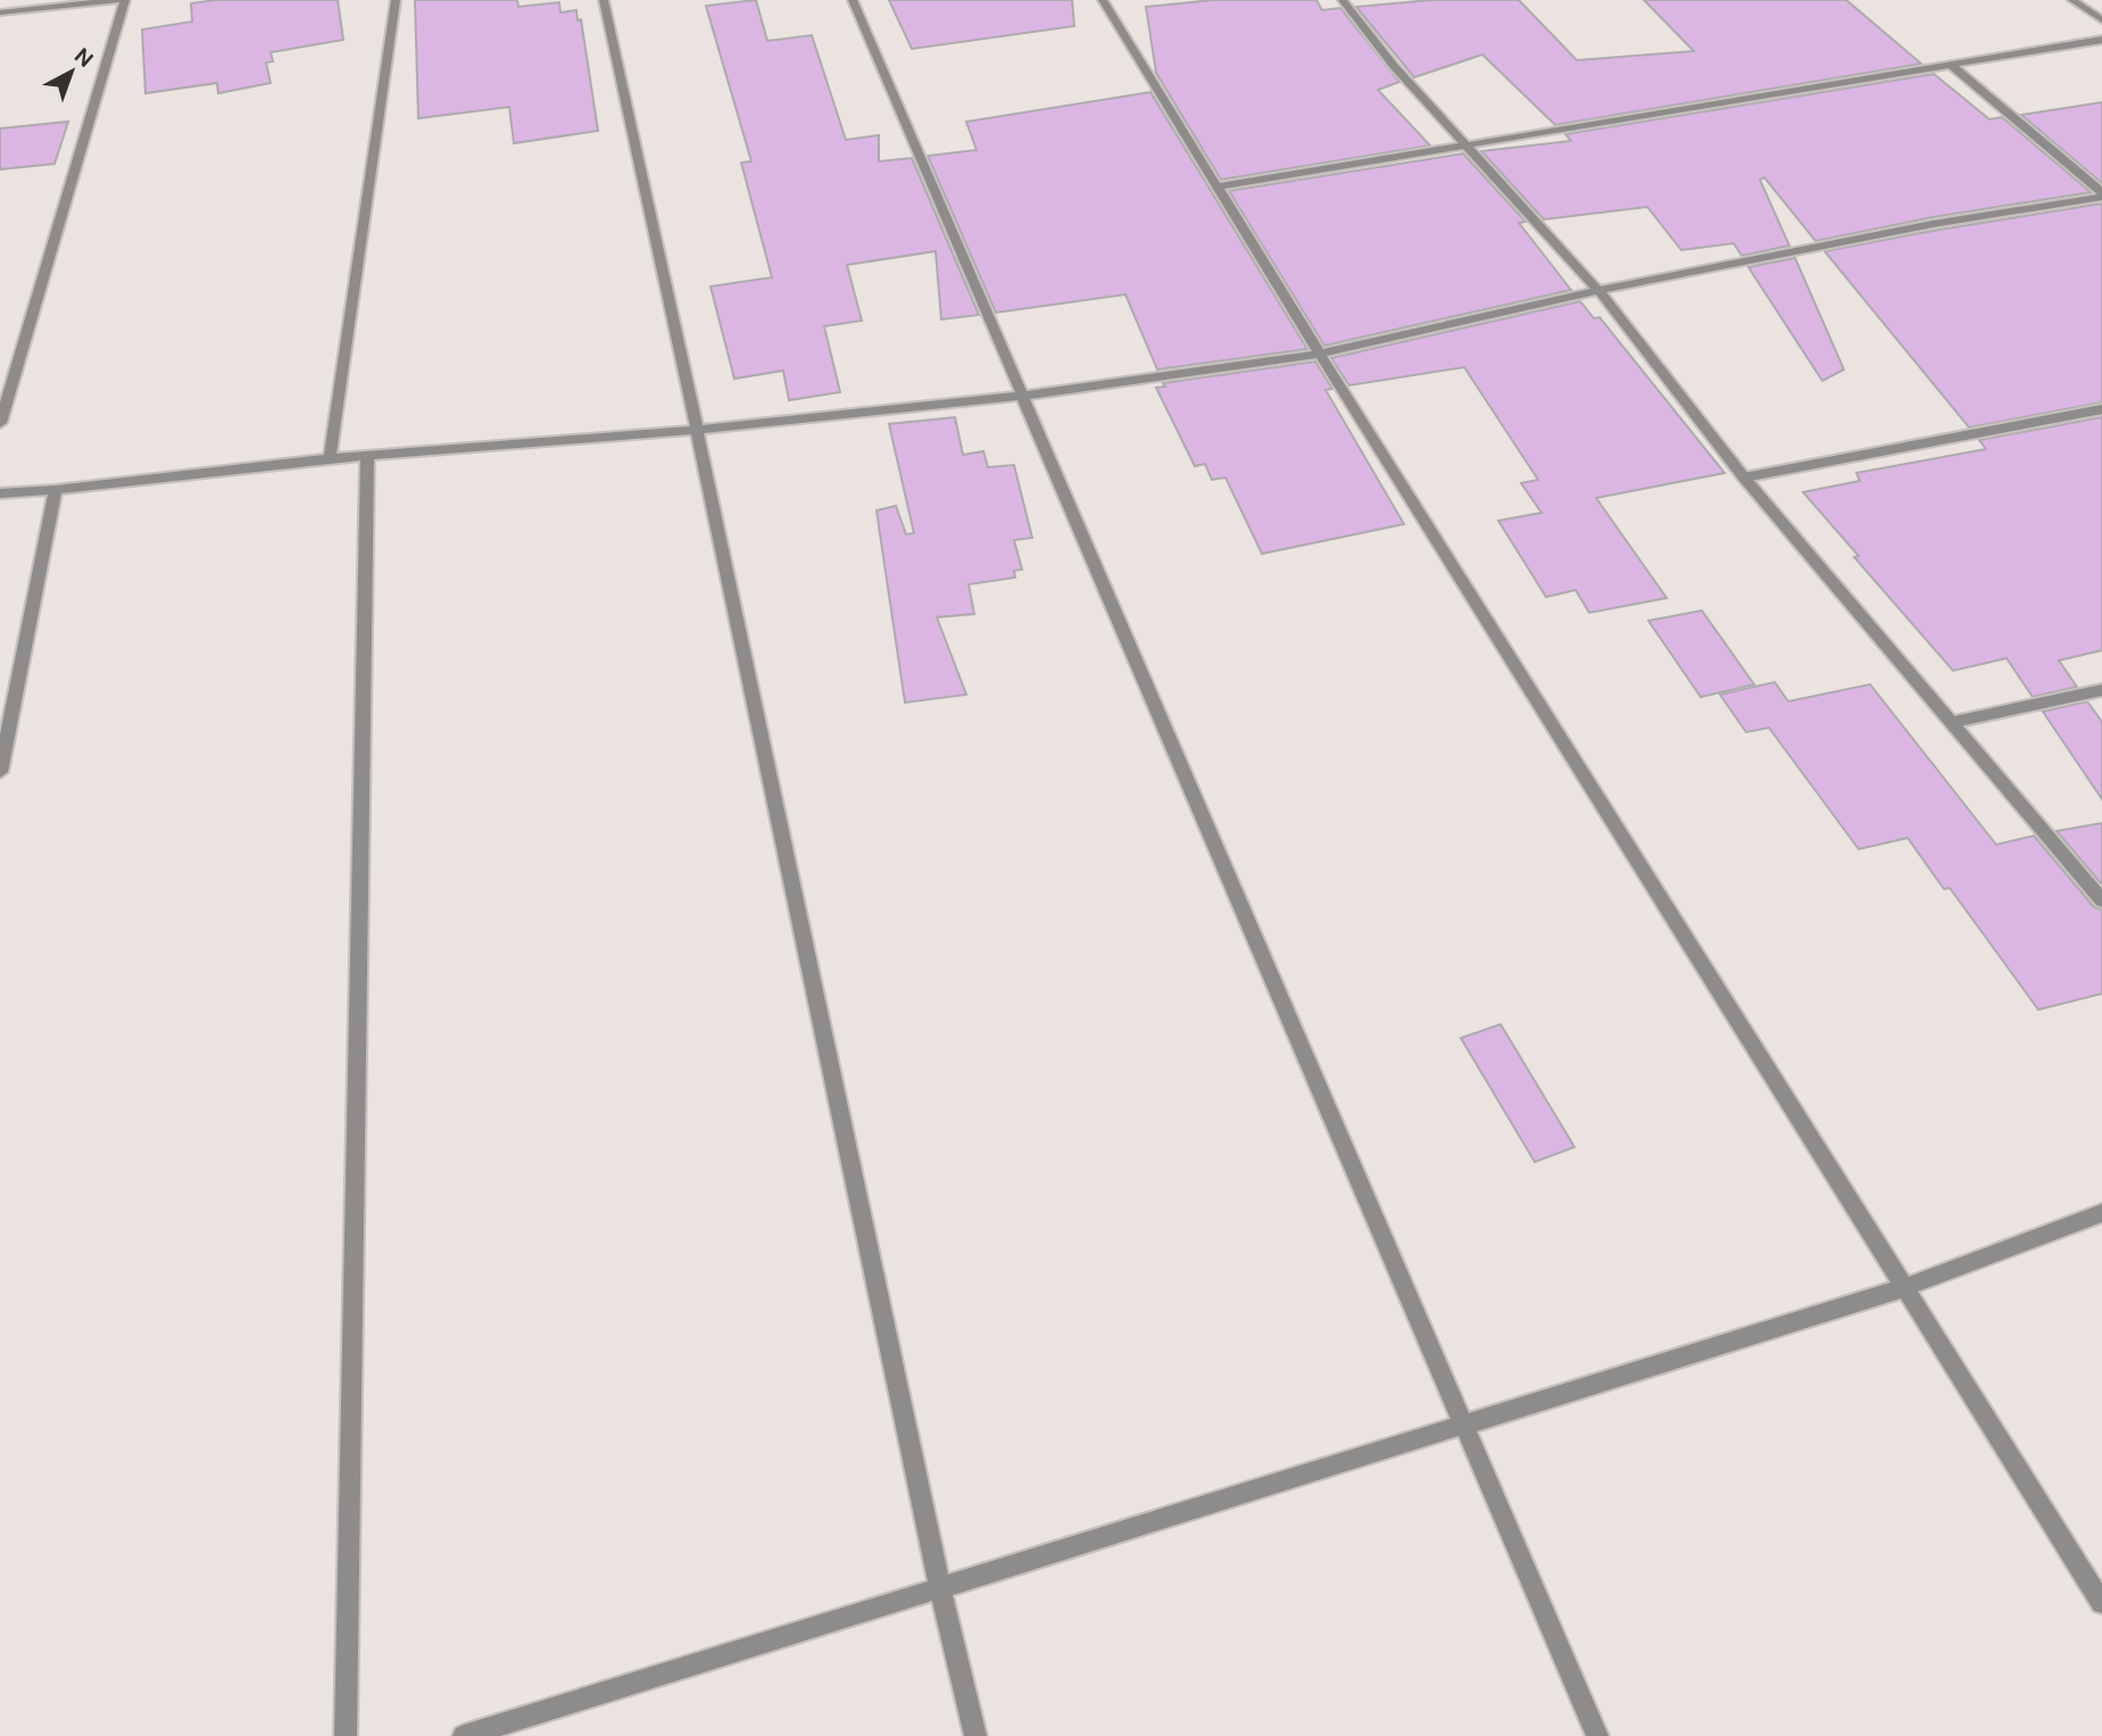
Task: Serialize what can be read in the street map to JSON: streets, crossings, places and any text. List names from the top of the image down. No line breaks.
{"north":"top right"}
